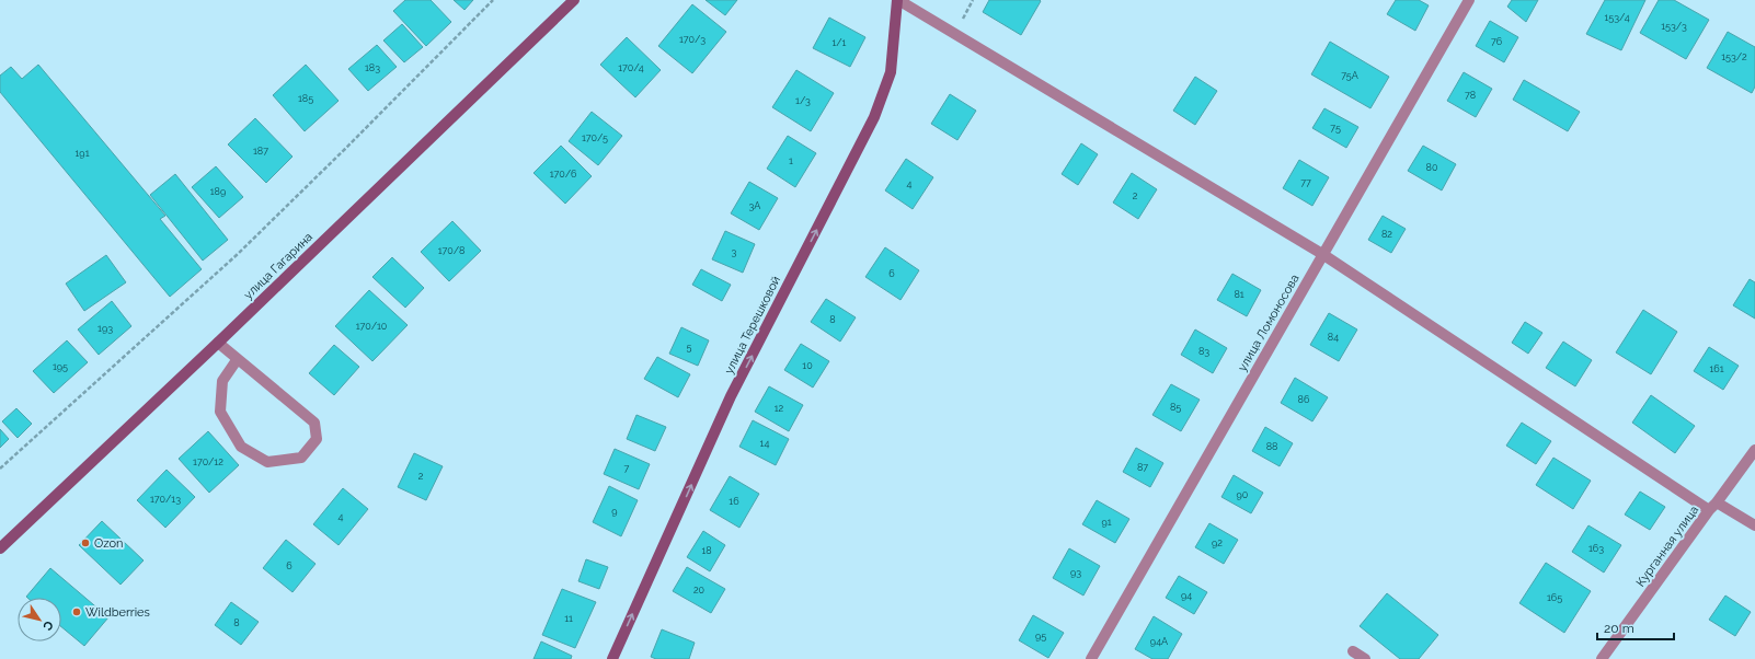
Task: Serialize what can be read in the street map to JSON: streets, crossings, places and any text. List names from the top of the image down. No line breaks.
{"streets":{"main road":["улица Гагарина","улица Терешковой"],"street":["улица Ломоносова","Курганная улица"]},"one_way":["улица Терешковой"],"places":["Ozon","Wildberries"],"house_numbers":["153/4","153/3","170/3","76","1/1","153/2","183","170/4","75А","78","185","1/3","75","170/5","187","191","1","80","170/6","77","4","189","2","3А","82","170/8","3","6","81","8","170/10","193","84","5","83","10","195","161","86","85","12","14","88","170/12","87","7","2","90","170/13","16","9","4","91","92","163","18","6","93","20","94","165","11","8","95","94А"],"scale_bar":"20 m","north":"bottom right"}
